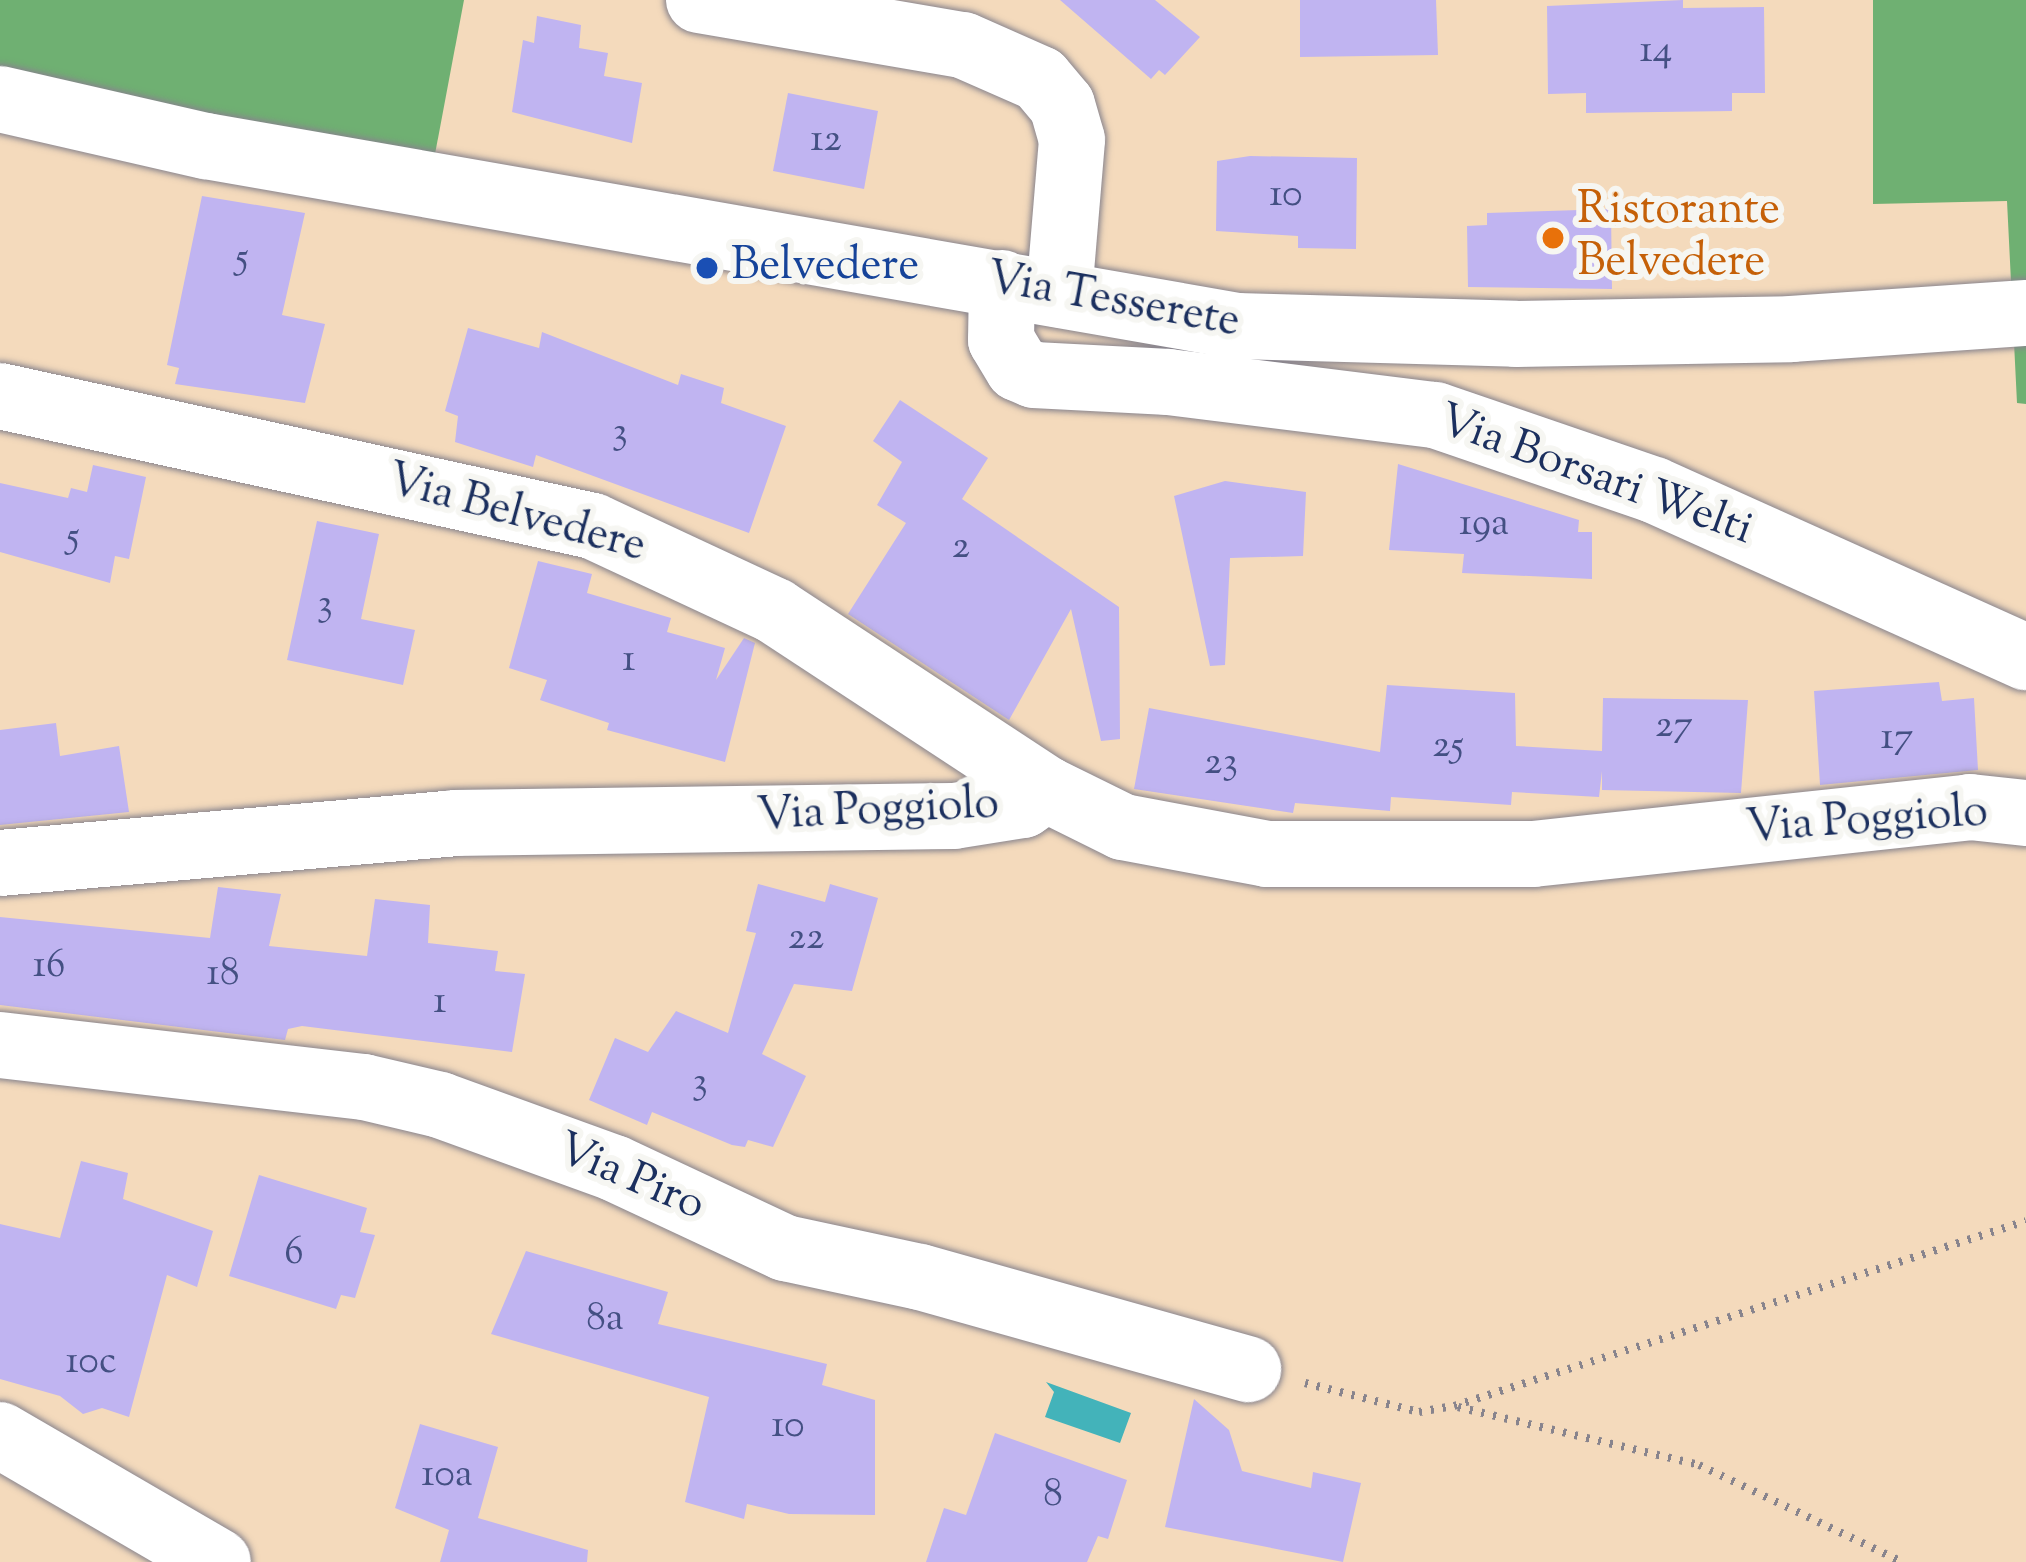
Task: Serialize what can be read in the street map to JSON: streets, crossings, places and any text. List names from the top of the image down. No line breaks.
{"streets":{"street":["Via Tesserete","Via Borsari Welti","Via Belvedere","Via Poggiolo","Via Piro"]},"crossings":[["Via Tesserete","Via Borsari Welti"],["Via Belvedere","Via Poggiolo"]],"places":["Ristorante Belvedere","Belvedere"],"house_numbers":["14","12","10","5","3","19a","5","2","3","1","27","17","25","23","22","16","18","1","3","6","8a","10c","10","10a","8"]}
